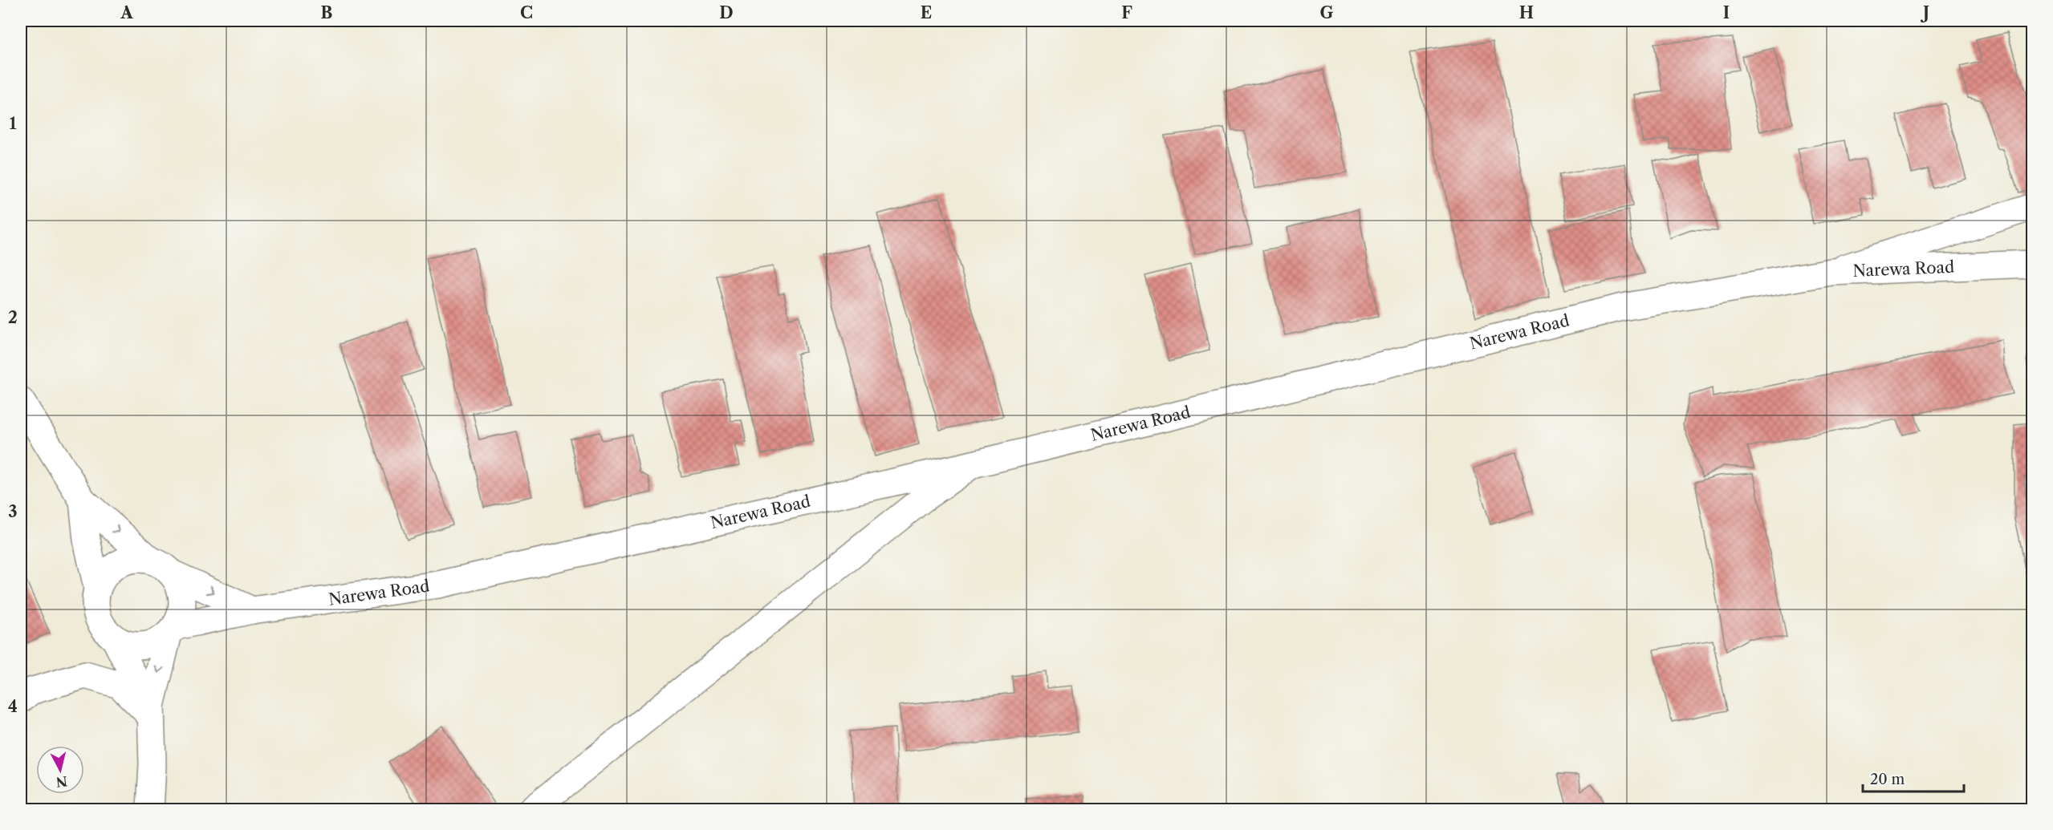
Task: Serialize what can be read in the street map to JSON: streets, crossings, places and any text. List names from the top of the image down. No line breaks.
{"streets":{"main road":["Narewa Road"]},"scale_bar":"20 m","north":"bottom","grid":{"columns":["A","B","C","D","E","F","G","H","I","J"],"rows":["1","2","3","4"]}}
